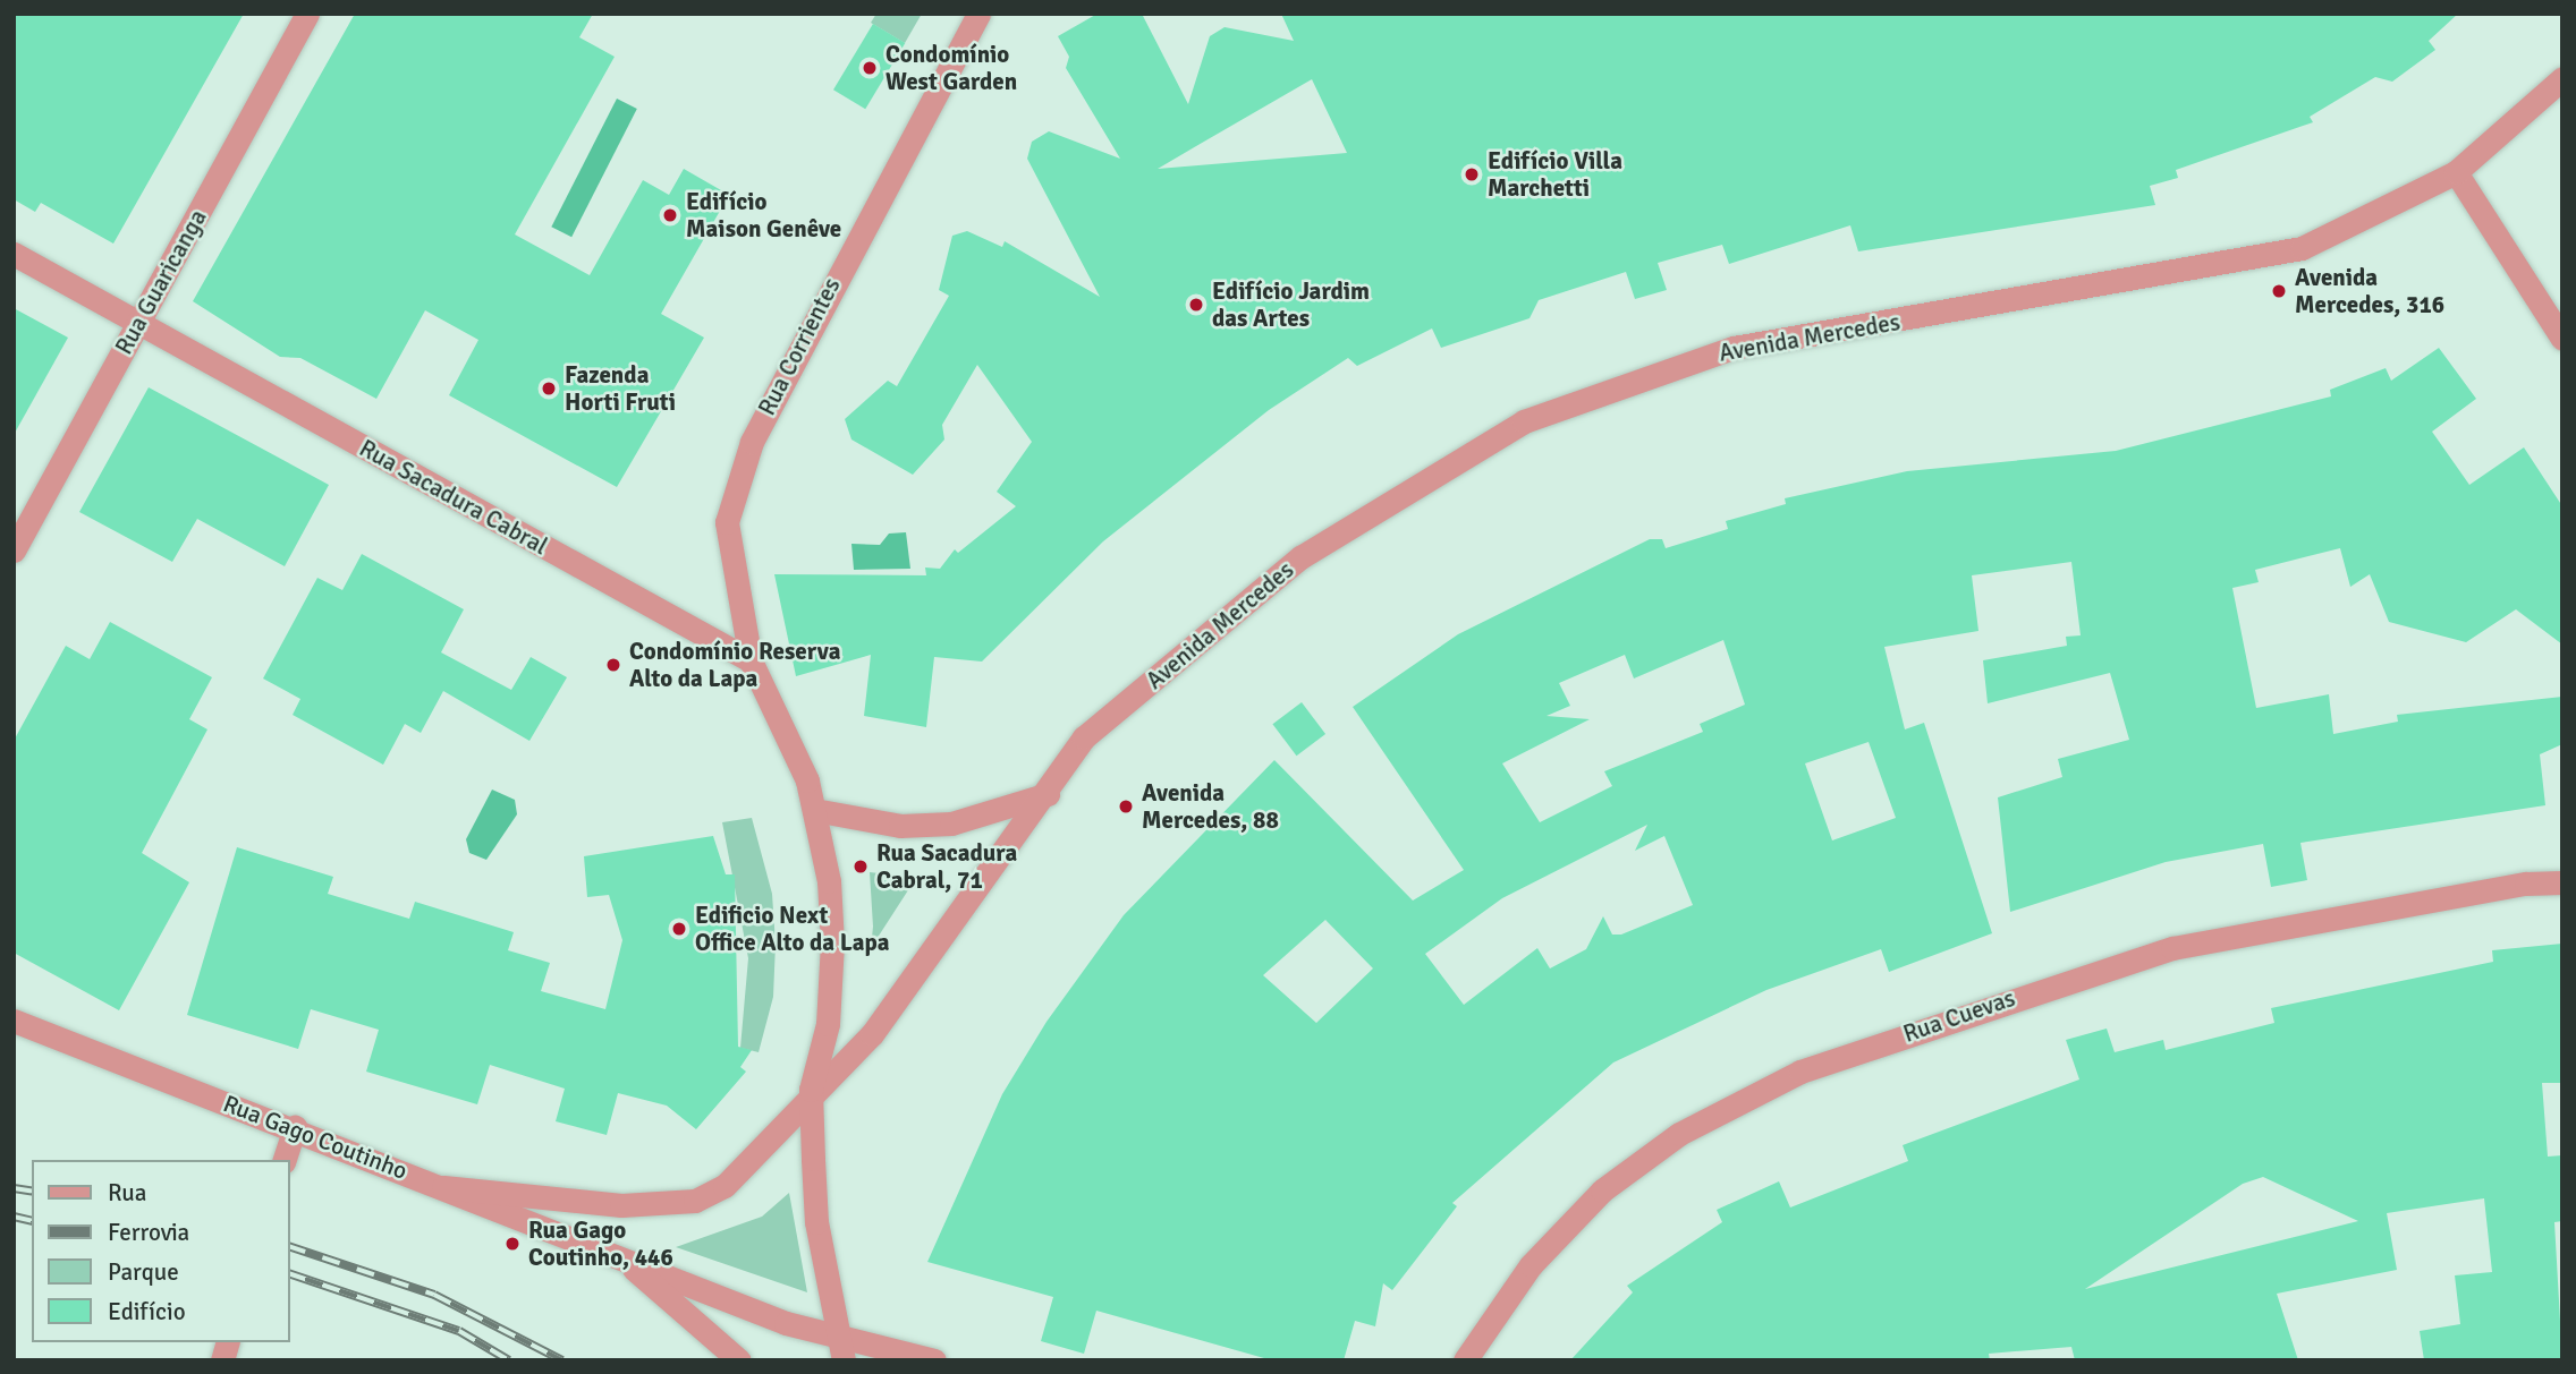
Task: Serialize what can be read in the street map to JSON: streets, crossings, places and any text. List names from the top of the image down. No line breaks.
{"streets":{"street":["Rua Guaricanga","Avenida Mercedes","Rua Corrientes","Rua Sacadura Cabral","Rua Cuevas","Rua Gago Coutinho"]},"crossings":[["Rua Guaricanga","Rua Sacadura Cabral"],["Rua Corrientes","Rua Sacadura Cabral"]],"places":["Condomínio West Garden","Edifício Villa Marchetti","Edifício Maison Genêve","Avenida Mercedes, 316","Edifício Jardim das Artes","Fazenda Horti Fruti","Condomínio Reserva Alto da Lapa","Avenida Mercedes, 88","Rua Sacadura Cabral, 71","Edificio Next Office Alto da Lapa","Rua Gago Coutinho, 446"],"legend":["Rua","Ferrovia","Parque","Edifício"]}
